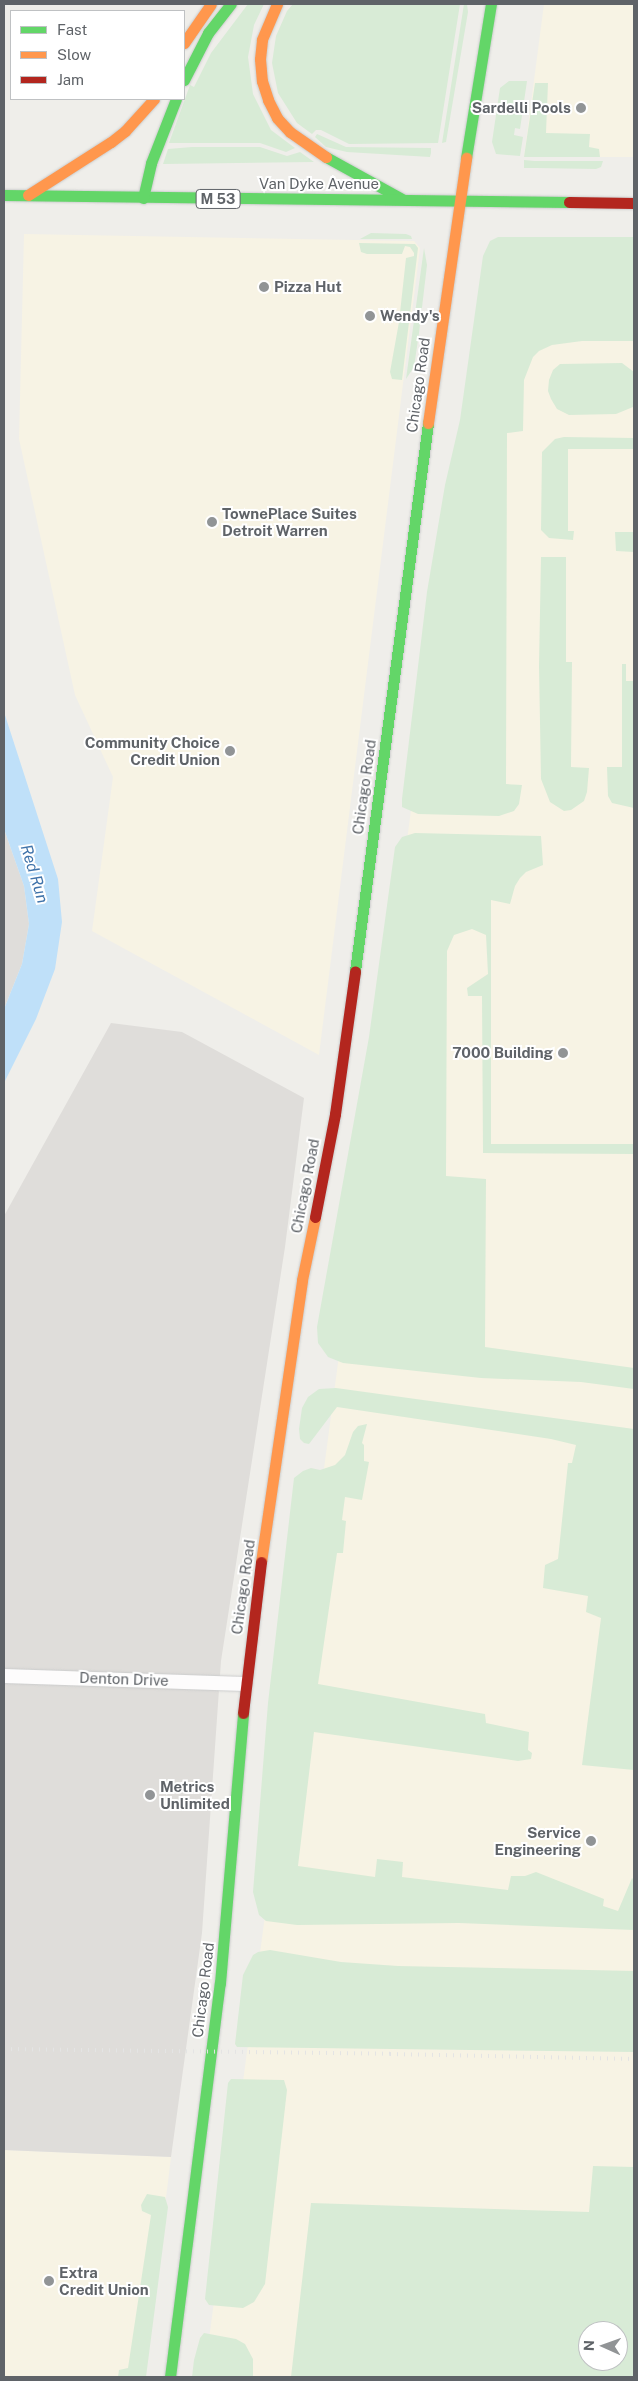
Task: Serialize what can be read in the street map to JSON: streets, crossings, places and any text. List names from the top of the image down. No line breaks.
{"streets":{"main road":["Van Dyke Avenue","M 53","Chicago Road"],"street":["Denton Drive"]},"crossings":[["Van Dyke Avenue","Chicago Road"],["Chicago Road","Denton Drive"]],"water":["Red Run"],"places":["Sardelli Pools","Pizza Hut","Wendy's","TownePlace Suites Detroit Warren","Community Choice Credit Union","7000 Building","Metrics Unlimited","Service Engineering","Extra Credit Union"],"legend":["Fast","Slow","Jam"],"north":"left"}
